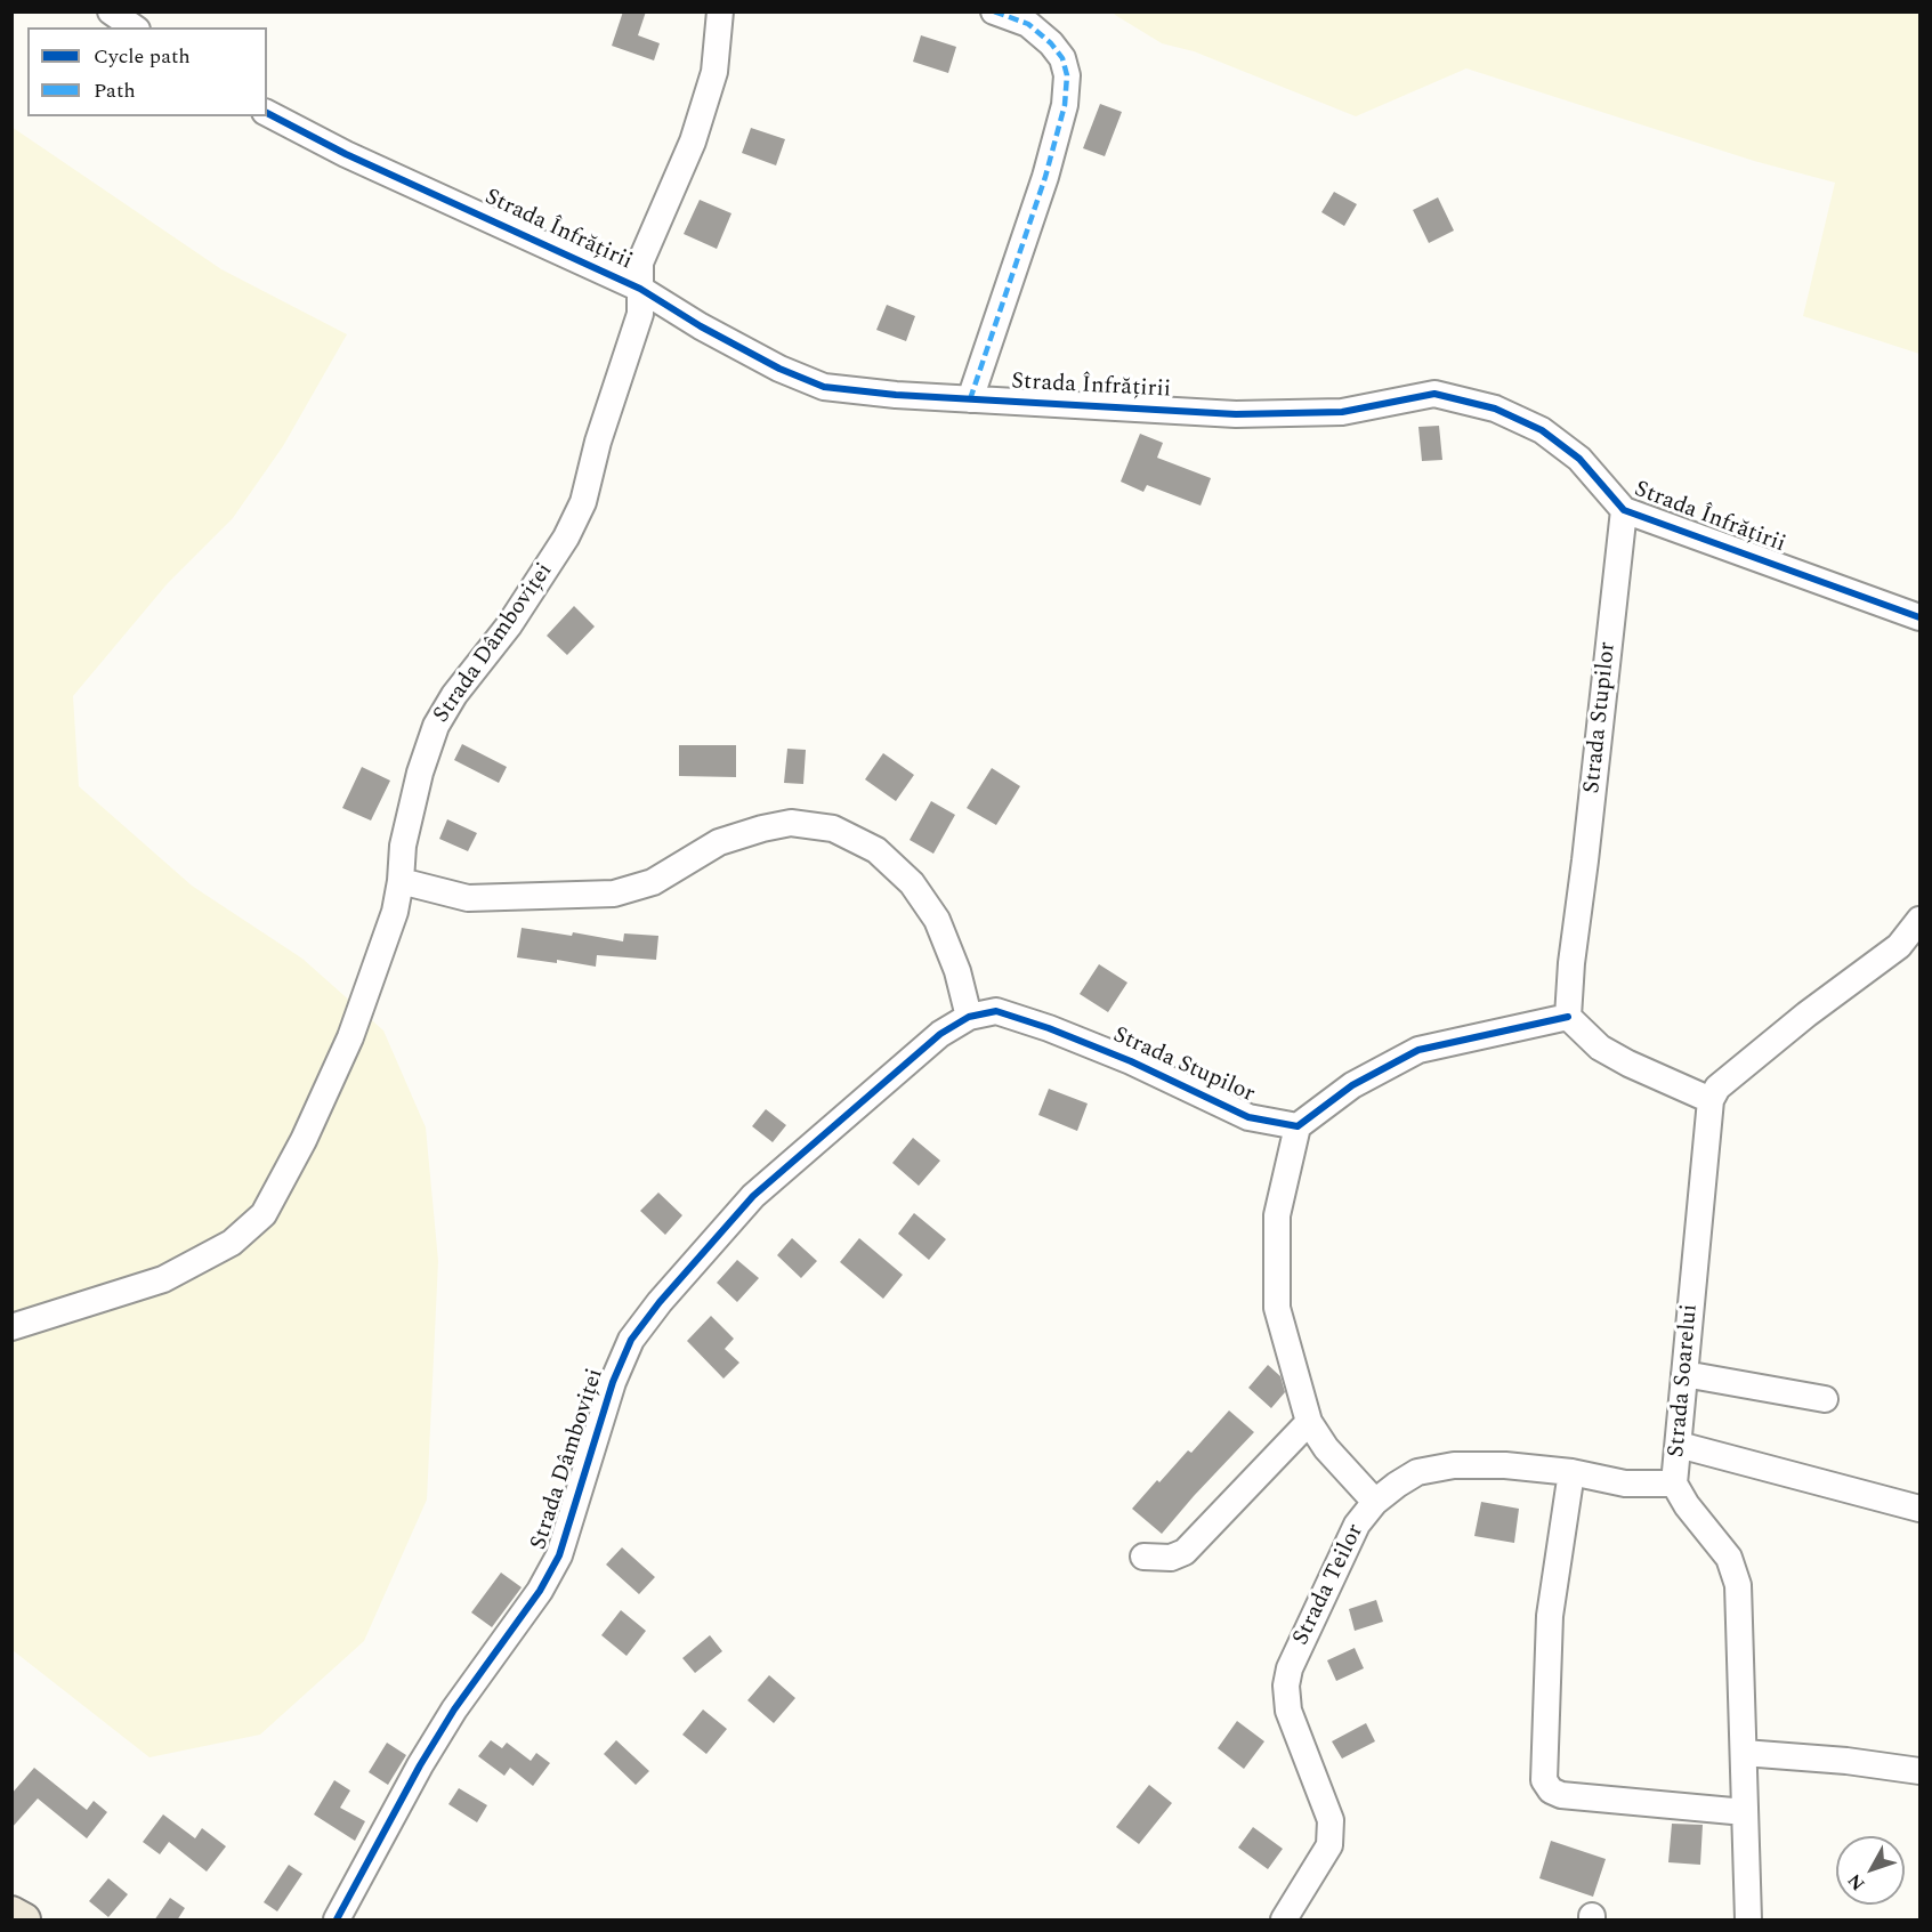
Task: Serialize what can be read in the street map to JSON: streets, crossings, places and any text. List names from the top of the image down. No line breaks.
{"streets":{"street":["Strada Înfrățirii","Strada Dâmboviței","Strada Stupilor","Strada Soarelui","Strada Teilor"]},"crossings":[["Strada Înfrățirii","Strada Dâmboviței"],["Strada Înfrățirii","Strada Stupilor"],["Strada Dâmboviței","Strada Stupilor"],["Strada Soarelui","Strada Teilor"]],"legend":["Cycle path","Path"],"north":"bottom left"}
